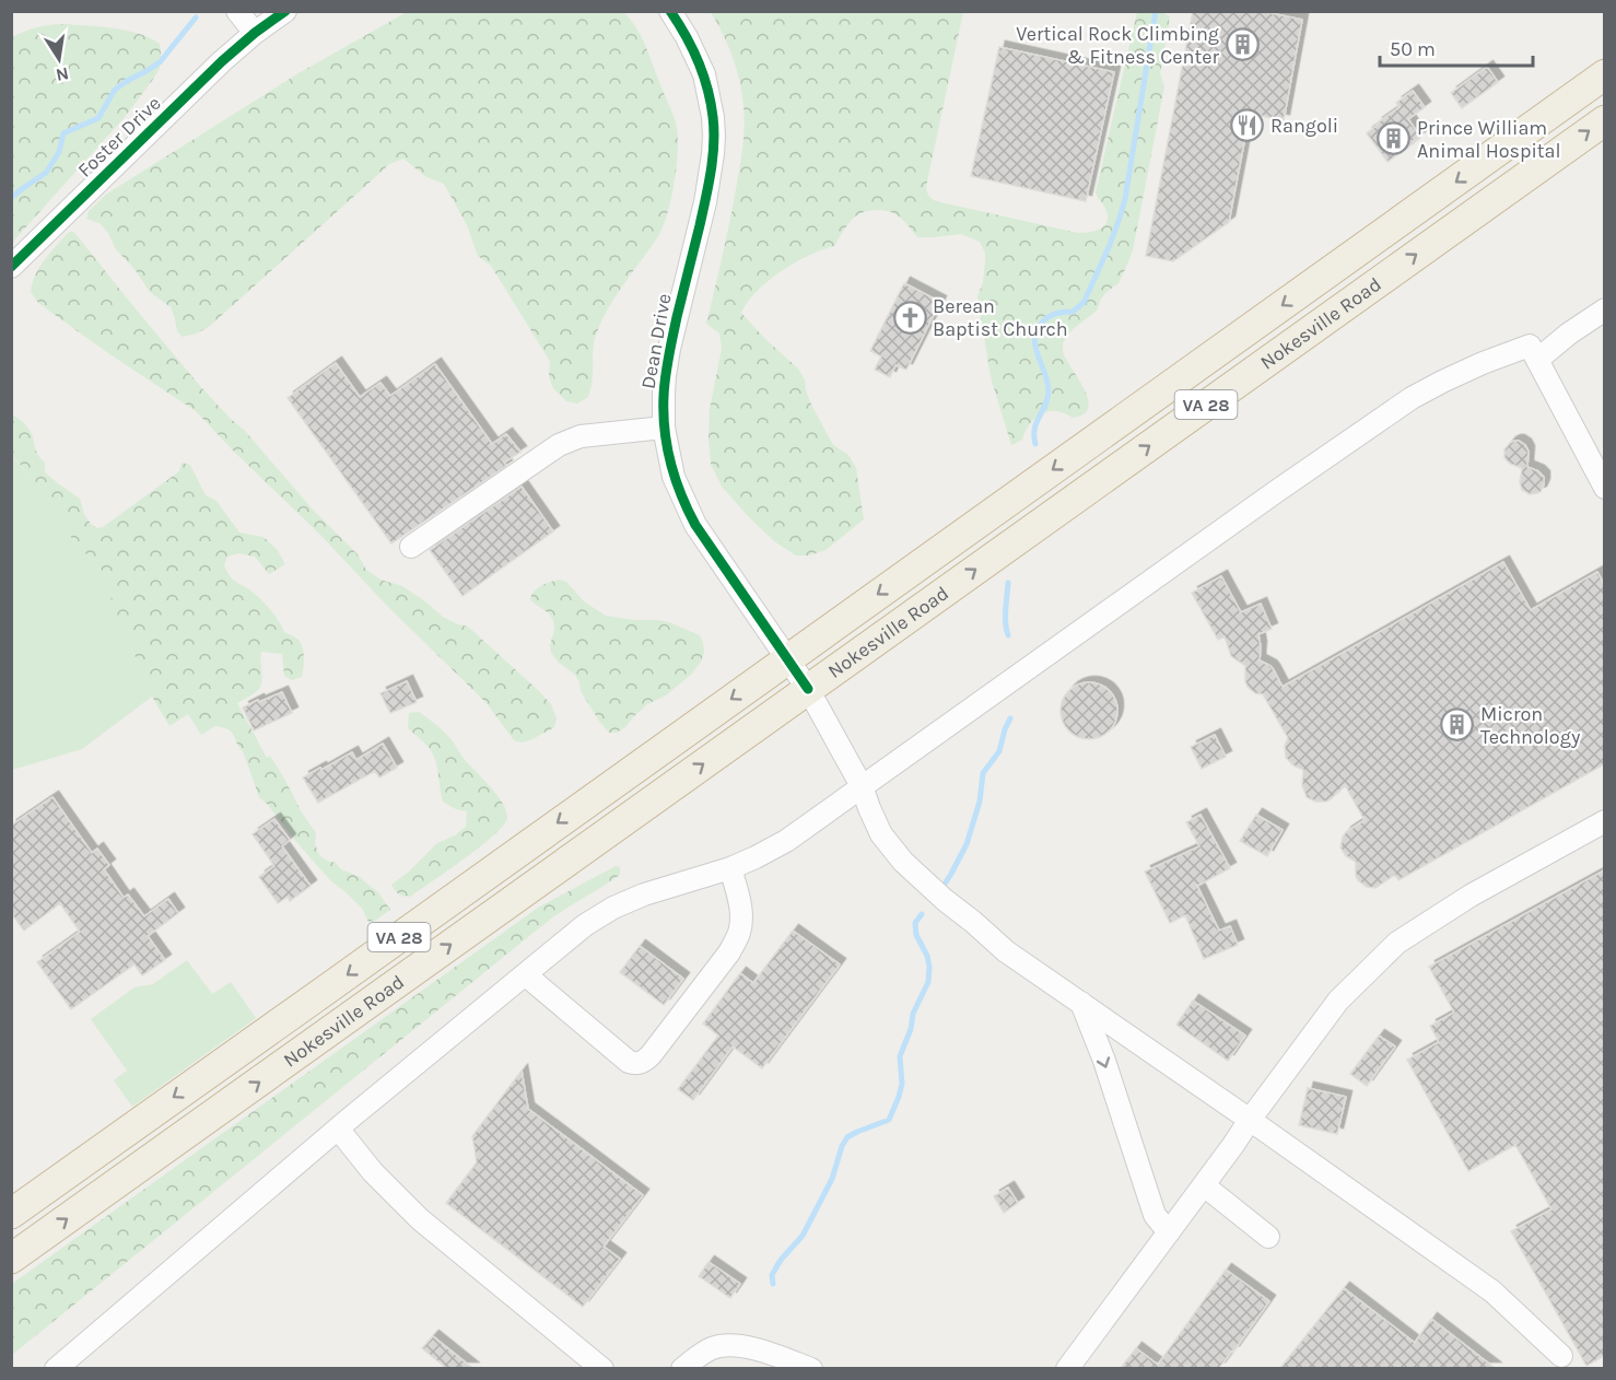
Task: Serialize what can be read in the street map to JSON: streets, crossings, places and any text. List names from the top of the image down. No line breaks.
{"streets":{"highway":["Nokesville Road","VA 28"],"street":["Foster Drive","Dean Drive"]},"crossings":[["Nokesville Road","Dean Drive"]],"places":{"building":["Vertical Rock Climbing & Fitness Center","Prince William Animal Hospital","Micron Technology"],"restaurant":["Rangoli"],"church":["Berean Baptist Church"]},"scale_bar":"50 m","north":"bottom"}
